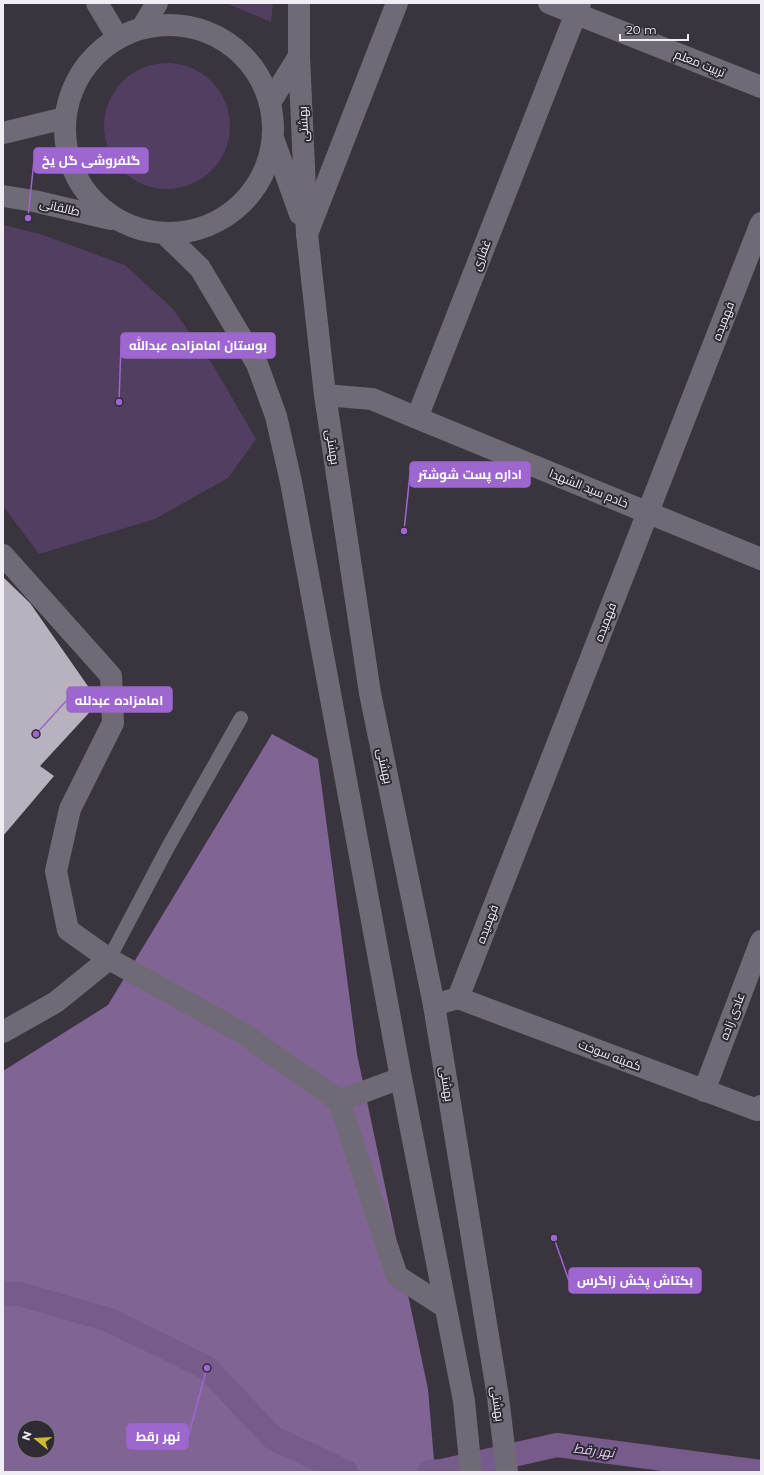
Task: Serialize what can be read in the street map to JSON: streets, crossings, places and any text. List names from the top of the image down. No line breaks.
{"streets":{"street":["تربیت معلم","بهشتی","طالقانی","غفاری","فهمیده","خادم سید الشهدا","عادی زاده","کمیته سوخت"]},"crossings":[["تربیت معلم","غفاری"],["غفاری","خادم سید الشهدا"],["فهمیده","خادم سید الشهدا"],["فهمیده","کمیته سوخت"],["عادی زاده","کمیته سوخت"]],"water":["نهر رقط"],"places":["گلفروشی گل یخ","بوستان امامزاده عبدالله","اداره پست شوشتر","امامزاده عبدلله","بکتاش پخش زاگرس","نهر رقط"],"scale_bar":"20 m","north":"left"}
